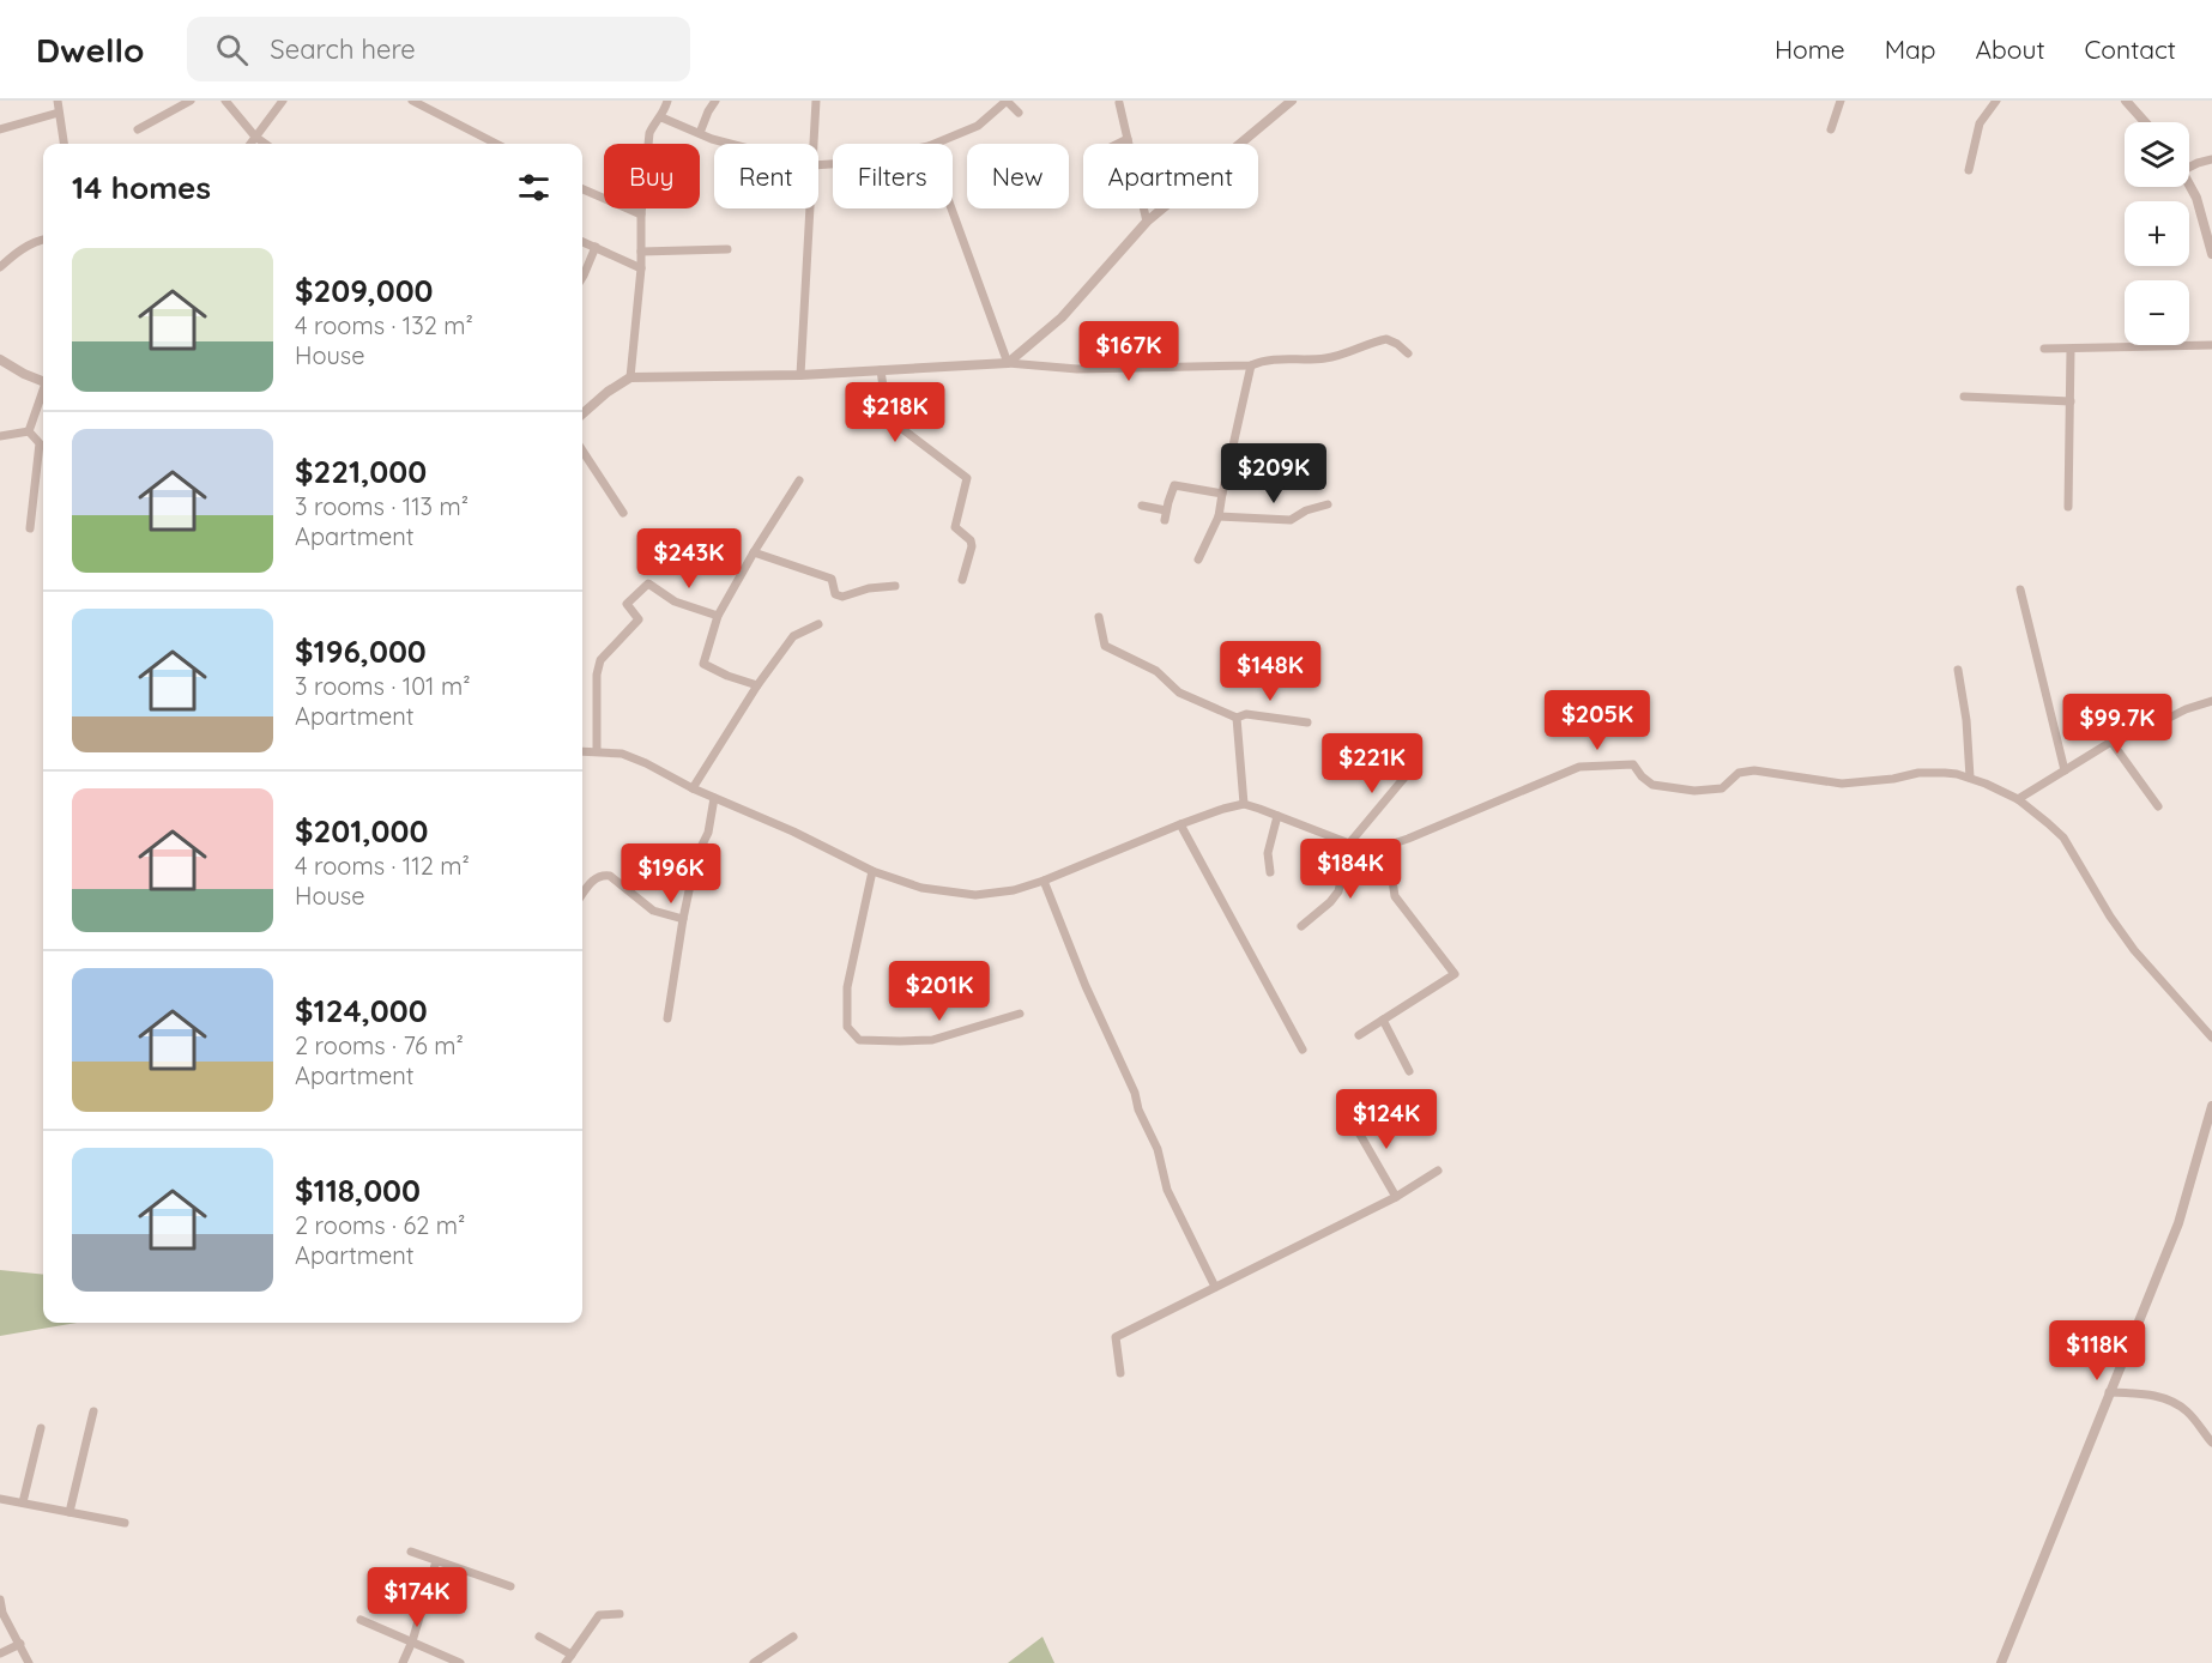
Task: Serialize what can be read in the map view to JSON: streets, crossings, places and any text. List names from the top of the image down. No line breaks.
{"page":{"header":"Dwello","search":"Search here","nav":["Home","Map","About","Contact"],"map_buttons":["+","−"],"chip":["Buy","Rent","Filters","New","Apartment"],"heading":"14 homes","list":[{"name":"$209,000","note":"4 rooms · 132 m² · House"},{"name":"$221,000","note":"3 rooms · 113 m² · Apartment"},{"name":"$196,000","note":"3 rooms · 101 m² · Apartment"},{"name":"$201,000","note":"4 rooms · 112 m² · House"},{"name":"$124,000","note":"2 rooms · 76 m² · Apartment"},{"name":"$118,000","note":"2 rooms · 62 m² · Apartment"}],"price":["$167K","$218K","$209K","$243K","$148K","$205K","$99.7K","$221K","$184K","$196K","$201K","$124K","$118K","$174K"]}}
